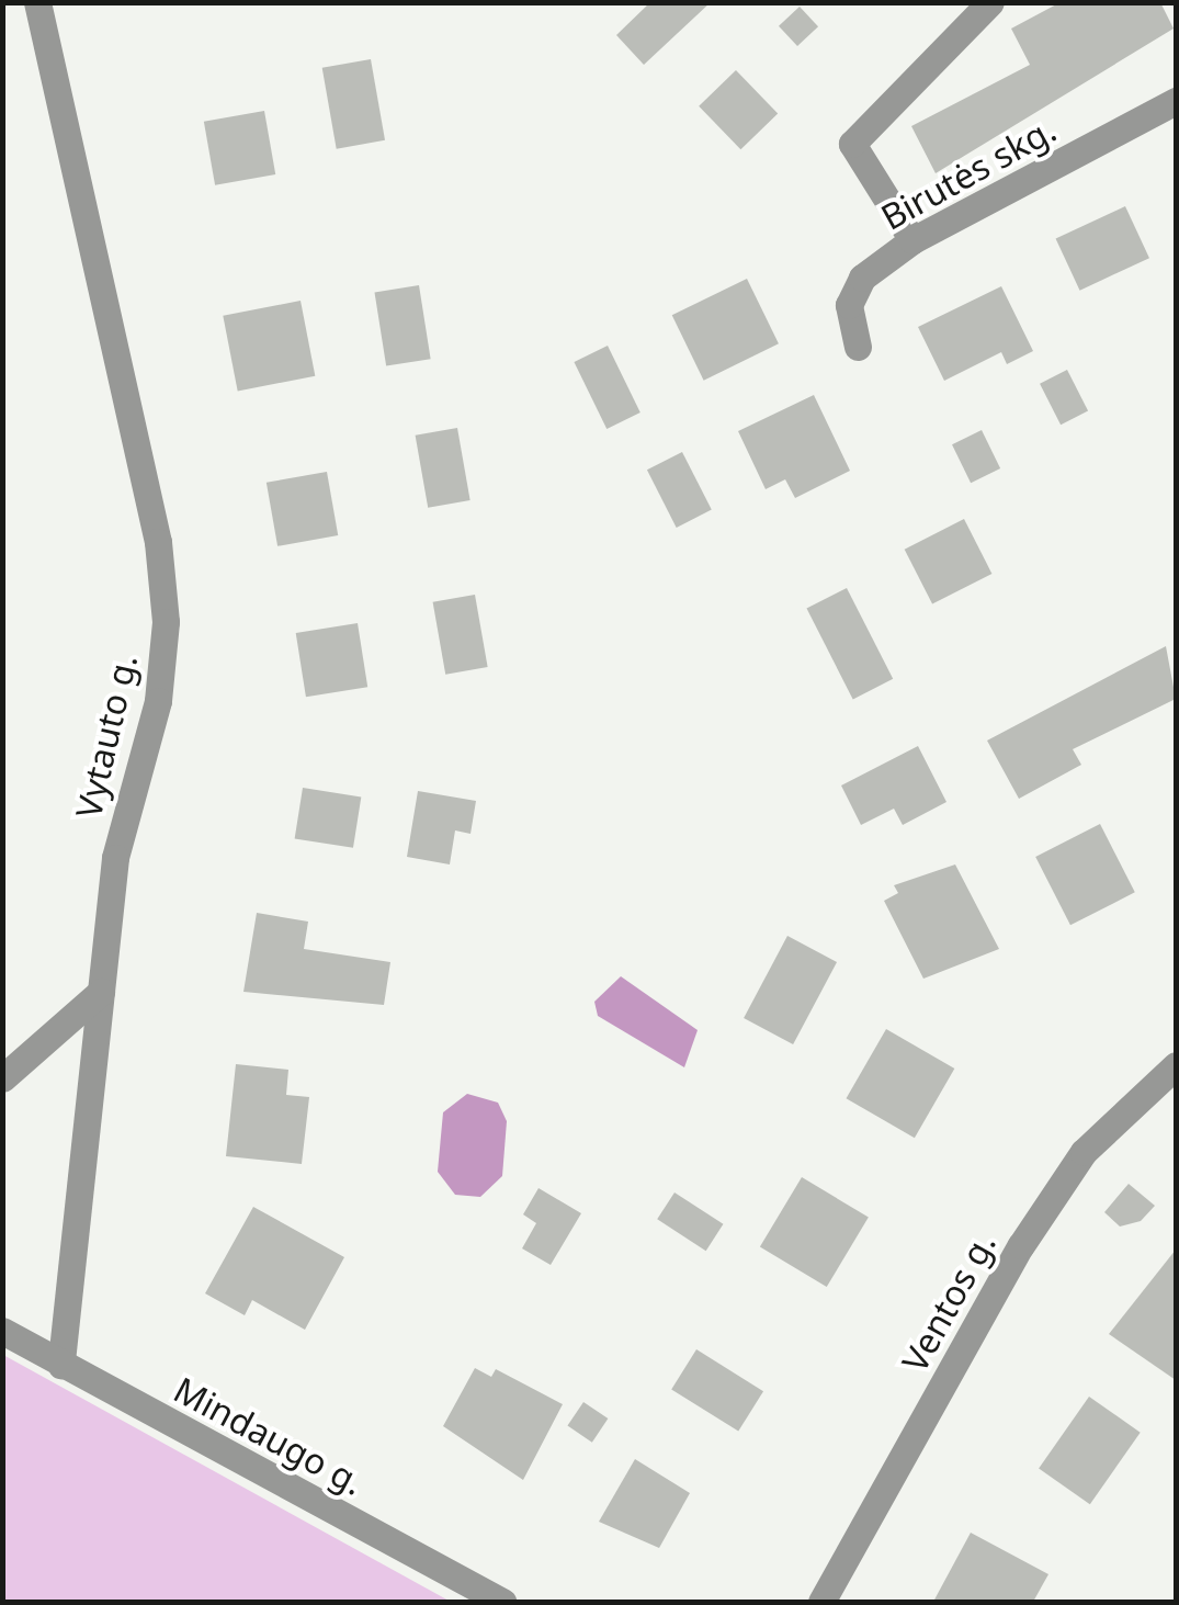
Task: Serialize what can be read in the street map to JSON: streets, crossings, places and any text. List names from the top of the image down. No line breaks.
{"streets":{"street":["Birutės skg.","Vytauto g.","Ventos g.","Mindaugo g."]},"crossings":[["Vytauto g.","Mindaugo g."]]}
